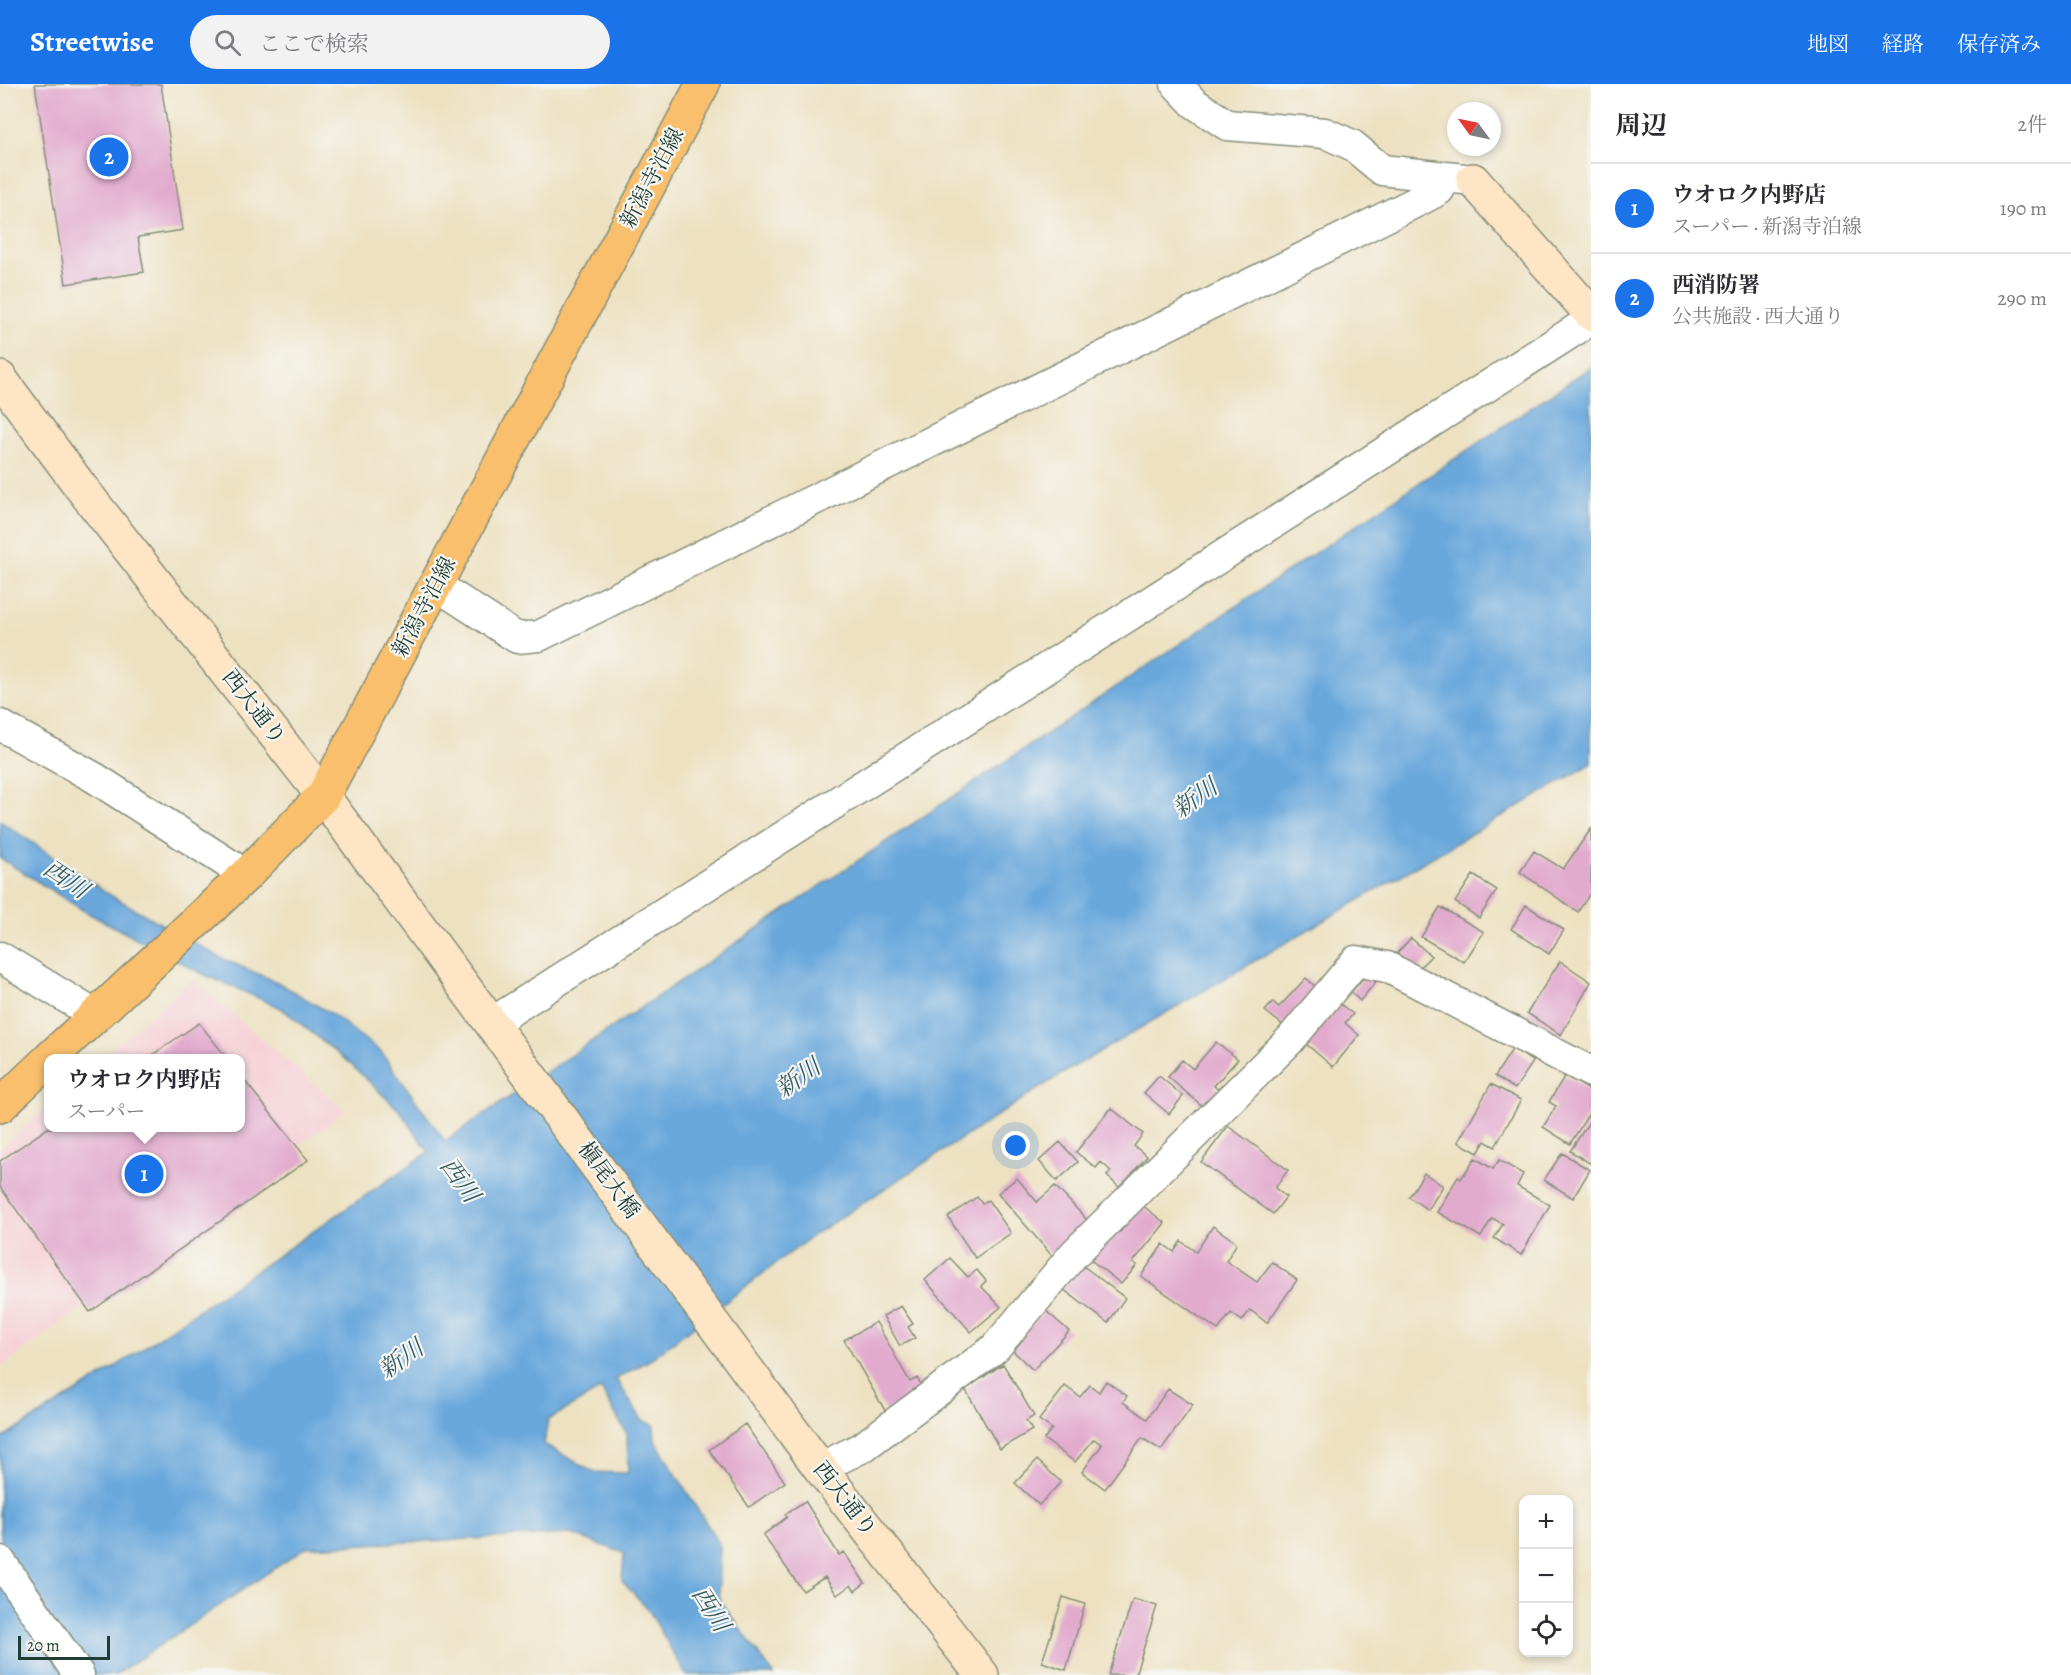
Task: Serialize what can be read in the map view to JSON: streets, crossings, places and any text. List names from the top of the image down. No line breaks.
{"streets":{"main road":["新潟寺泊線"],"street":["西大通り","槇尾大橋"]},"crossings":[["新潟寺泊線","西大通り"],["西大通り","槇尾大橋"]],"water":["新川","西川"],"scale_bar":"20 m","north":"top left","page":{"header":"Streetwise","search":"ここで検索","nav":["地図","経路","保存済み"],"heading":["周辺","2件"],"pins":["2","1"],"list":[{"mark":"1","name":"ウオロク内野店","note":"スーパー · 新潟寺泊線","value":"190 m"},{"mark":"2","name":"西消防署","note":"公共施設 · 西大通り","value":"290 m"}],"popup":["ウオロク内野店","スーパー"],"map_buttons":["+","−"],"scale":"20 m"}}
